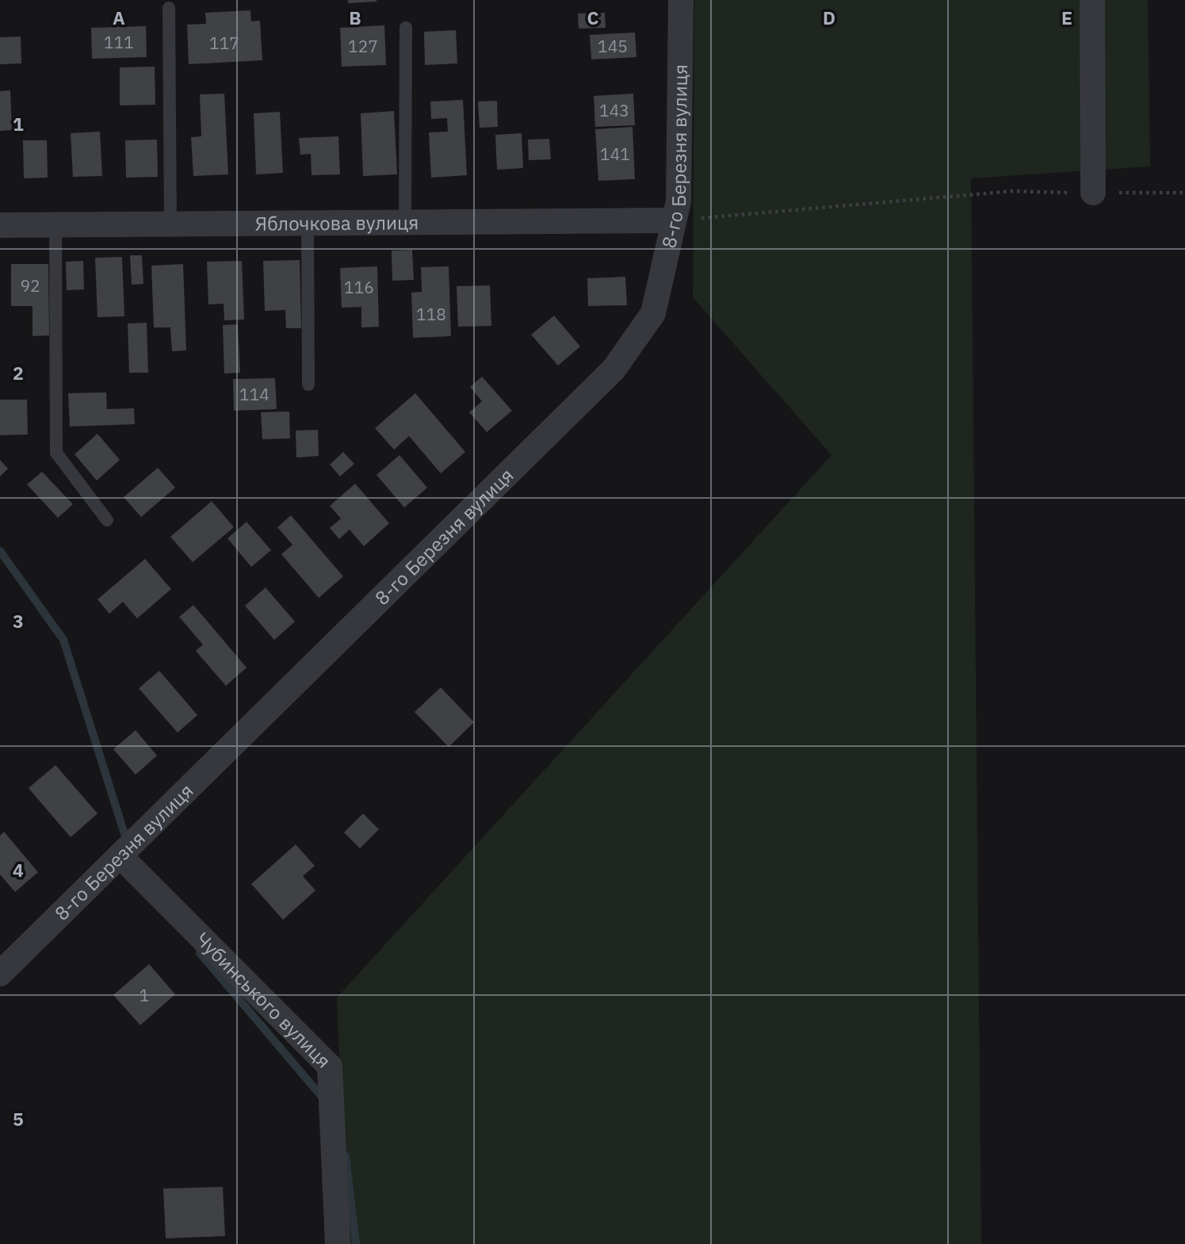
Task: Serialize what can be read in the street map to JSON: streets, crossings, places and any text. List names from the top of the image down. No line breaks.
{"streets":{"street":["8-го Березня вулиця","Яблочкова вулиця","Чубинського вулиця"]},"crossings":[["8-го Березня вулиця","Яблочкова вулиця"],["8-го Березня вулиця","Чубинського вулиця"]],"house_numbers":["111","117","127","145","143","141","92","116","118","114","1"],"grid":{"columns":["A","B","C","D","E"],"rows":["1","2","3","4","5"]}}
